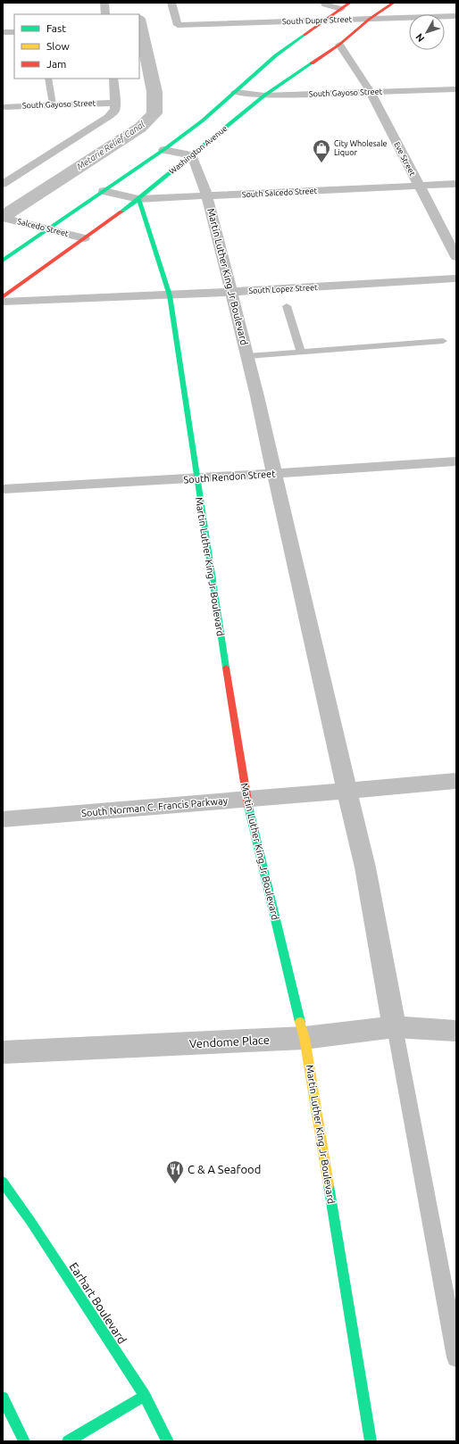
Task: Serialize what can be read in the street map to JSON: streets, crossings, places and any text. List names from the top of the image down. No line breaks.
{"streets":{"street":["South Dupre Street","South Gayoso Street","Washington Avenue","Eve Street","South Salcedo Street","Salcedo Street","Martin Luther King Jr Boulevard","South Lopez Street","South Rendon Street","South Norman C. Francis Parkway","Vendome Place","Earhart Boulevard"]},"crossings":[["South Dupre Street","Washington Avenue"],["South Gayoso Street","Washington Avenue"],["South Gayoso Street","Eve Street"],["Washington Avenue","Eve Street"],["Washington Avenue","South Salcedo Street"],["Washington Avenue","Salcedo Street"],["Washington Avenue","Martin Luther King Jr Boulevard"],["Eve Street","South Salcedo Street"],["South Salcedo Street","Martin Luther King Jr Boulevard"],["Martin Luther King Jr Boulevard","South Lopez Street"],["Martin Luther King Jr Boulevard","South Rendon Street"],["Martin Luther King Jr Boulevard","South Norman C. Francis Parkway"],["Martin Luther King Jr Boulevard","Vendome Place"]],"water":["Metarie Relief Canal"],"places":{"shop":["City Wholesale Liquor"],"restaurant":["C & A Seafood"]},"legend":["Fast","Slow","Jam"],"north":"bottom left"}
